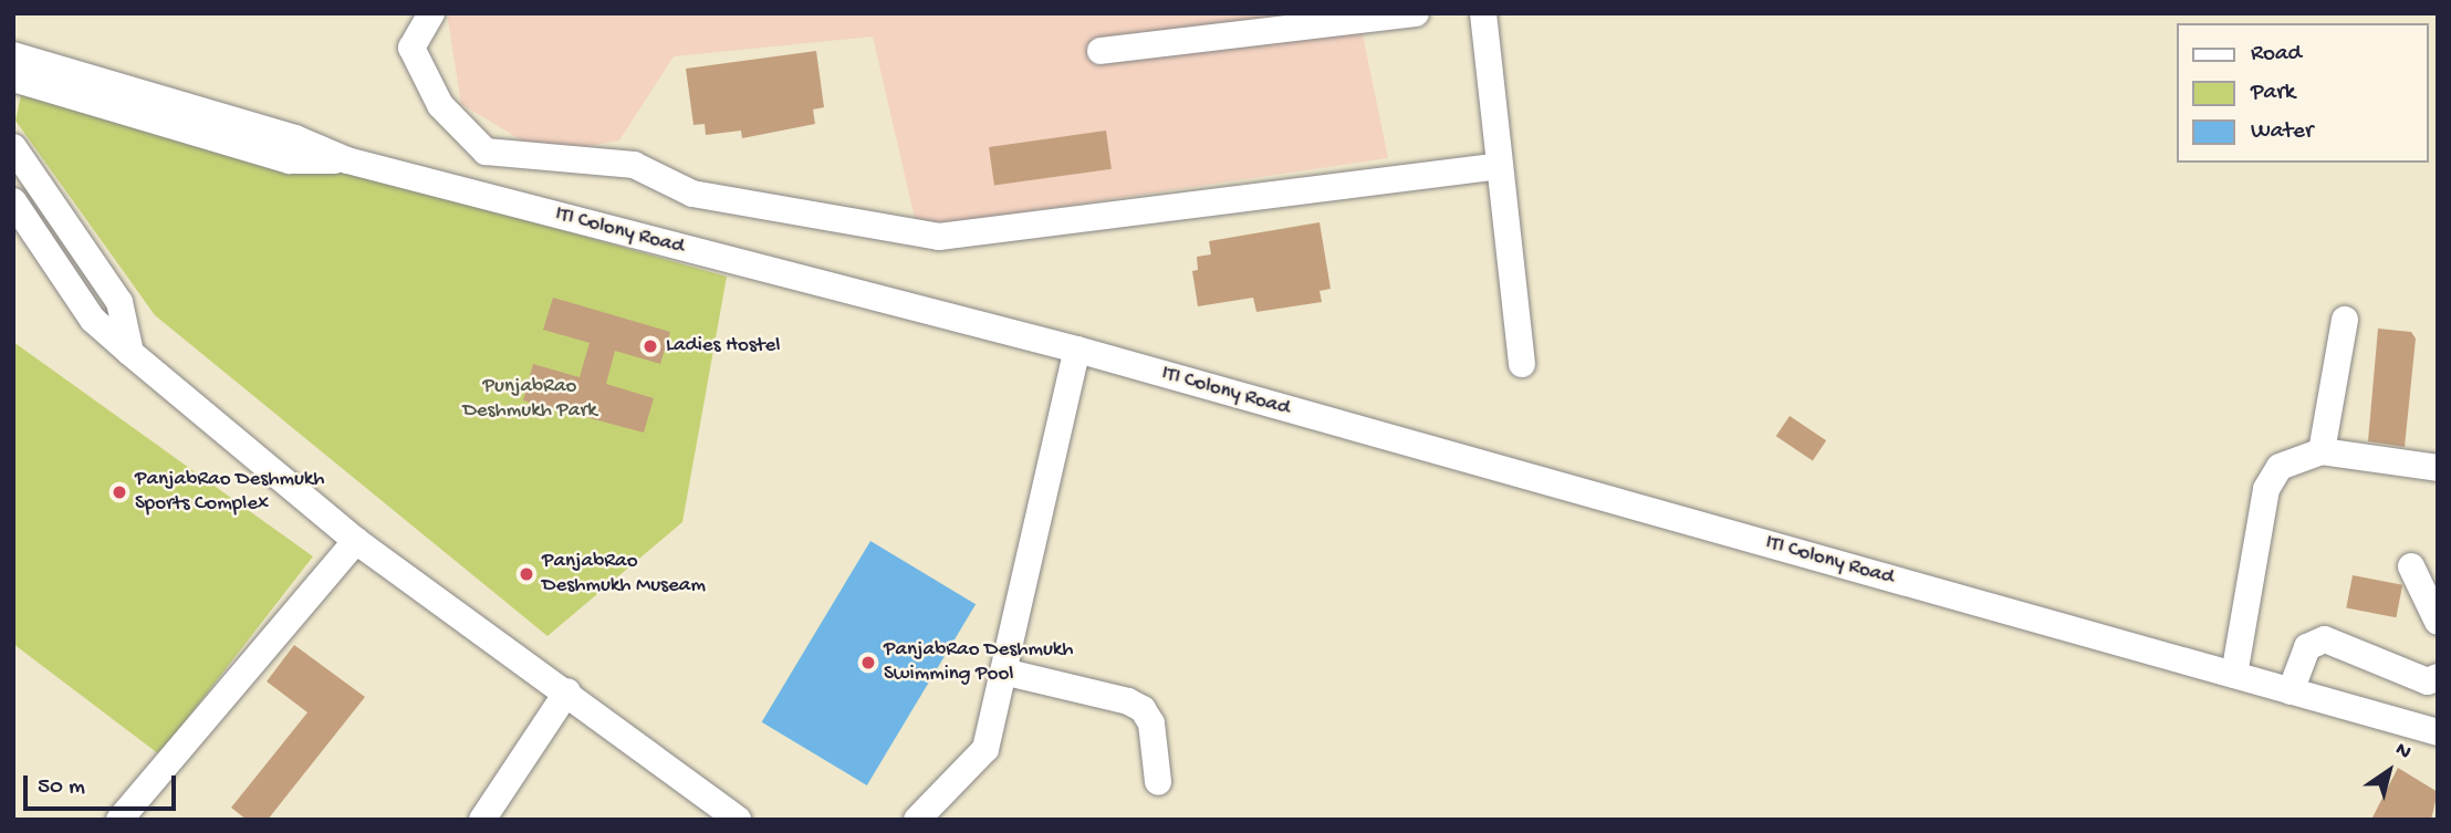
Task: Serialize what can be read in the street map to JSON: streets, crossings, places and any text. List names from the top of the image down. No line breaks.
{"streets":{"street":["ITI Colony Road"]},"parks":["PunjabRao Deshmukh Park"],"places":["Ladies Hostel","PanjabRao Deshmukh Sports Complex","PanjabRao Deshmukh Museam","PanjabRao Deshmukh Swimming Pool"],"legend":["Road","Park","Water"],"scale_bar":"50 m","north":"top right"}
